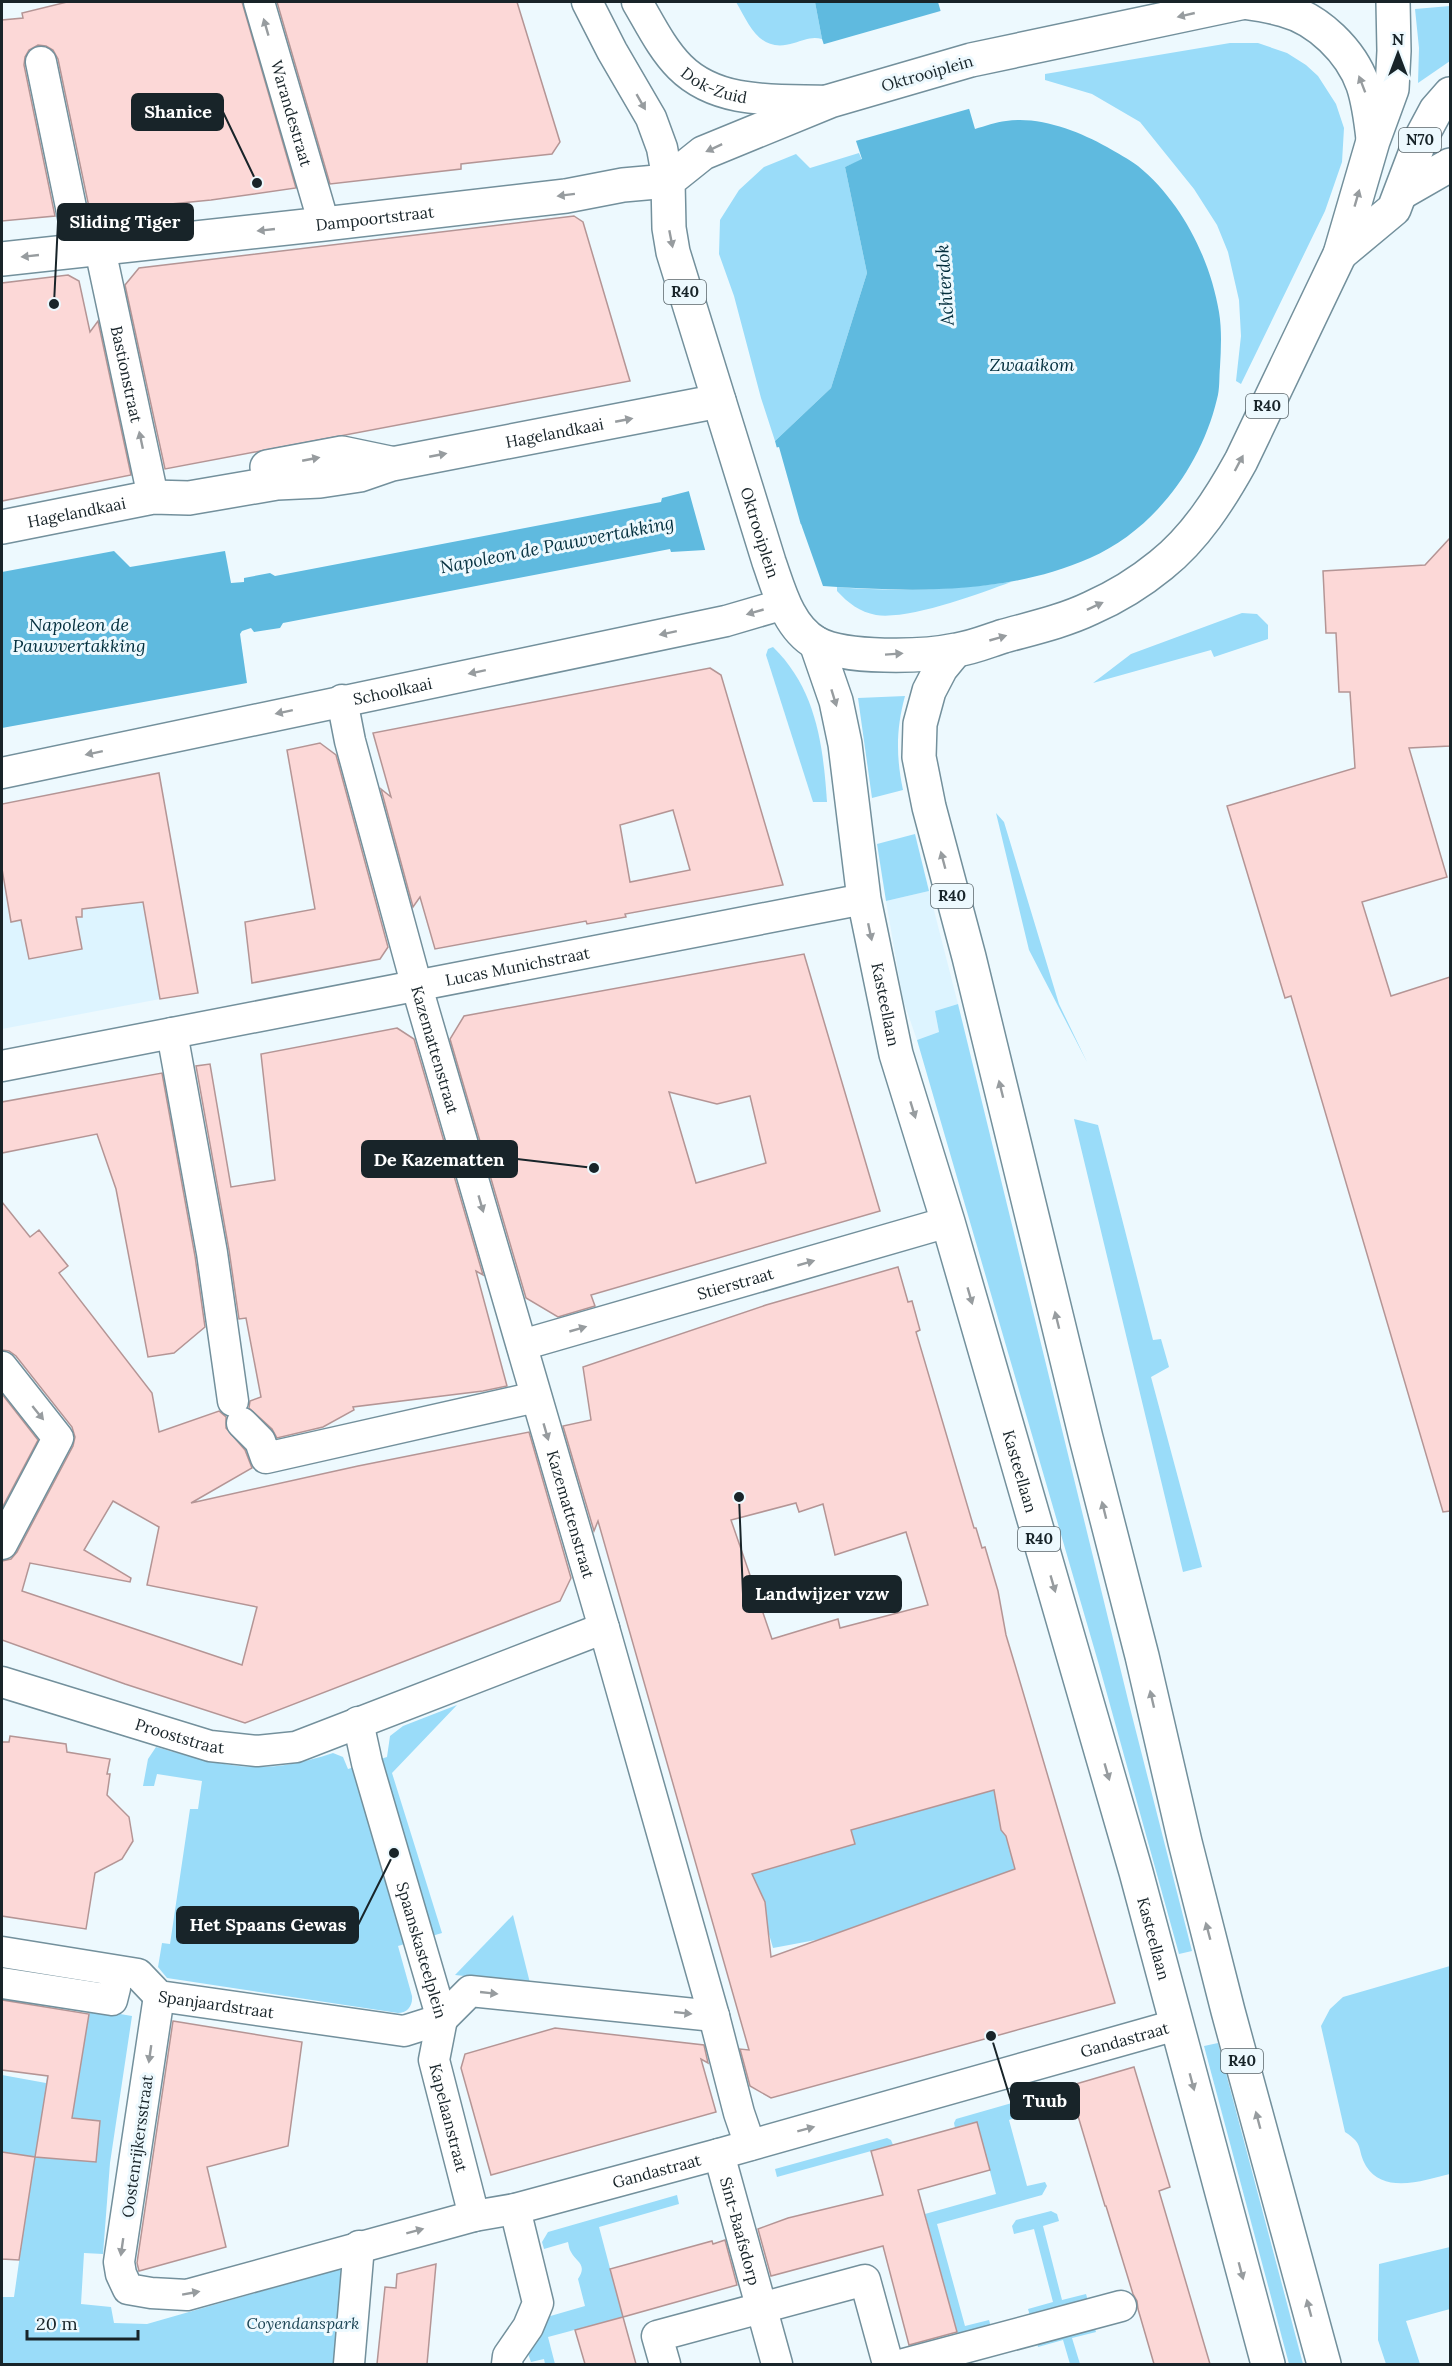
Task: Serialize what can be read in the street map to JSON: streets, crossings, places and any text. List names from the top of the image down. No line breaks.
{"streets":{"main road":["Oktrooiplein","N70","Dampoortstraat","R40","Hagelandkaai","Kasteellaan"],"street":["Dok-Zuid","Warandestraat","Bastionstraat","Schoolkaai","Lucas Munichstraat","Kazemattenstraat","Stierstraat","Prooststraat","Spaanskasteelplein","Spanjaardstraat","Gandastraat","Kapelaanstraat","Oostenrijkersstraat","Sint-Baafsdorp"]},"crossings":[["Oktrooiplein","Dok-Zuid"],["Oktrooiplein","N70"],["Oktrooiplein","Dampoortstraat"],["Oktrooiplein","R40"],["Oktrooiplein","Hagelandkaai"],["Oktrooiplein","Schoolkaai"],["Oktrooiplein","Kasteellaan"],["Warandestraat","Dampoortstraat"],["Dampoortstraat","Bastionstraat"],["Bastionstraat","Hagelandkaai"],["Schoolkaai","Kazemattenstraat"],["Lucas Munichstraat","Kasteellaan"],["Lucas Munichstraat","Kazemattenstraat"],["Kasteellaan","Stierstraat"],["Kasteellaan","Gandastraat"],["Kazemattenstraat","Stierstraat"],["Prooststraat","Spaanskasteelplein"],["Spaanskasteelplein","Spanjaardstraat"],["Spaanskasteelplein","Kapelaanstraat"],["Spanjaardstraat","Kapelaanstraat"],["Spanjaardstraat","Oostenrijkersstraat"],["Gandastraat","Kapelaanstraat"],["Gandastraat","Oostenrijkersstraat"],["Gandastraat","Sint-Baafsdorp"]],"one_way":["Dampoortstraat","Bastionstraat","Hagelandkaai","Schoolkaai","Kazemattenstraat","Stierstraat","Spaanskasteelplein","Gandastraat","Oostenrijkersstraat"],"water":["Achterdok","Zwaaikom","Napoleon de Pauwvertakking"],"parks":["Coyendanspark"],"places":["Shanice","Sliding Tiger","De Kazematten","Landwijzer vzw","Het Spaans Gewas","Tuub"],"scale_bar":"20 m","north":"top"}
